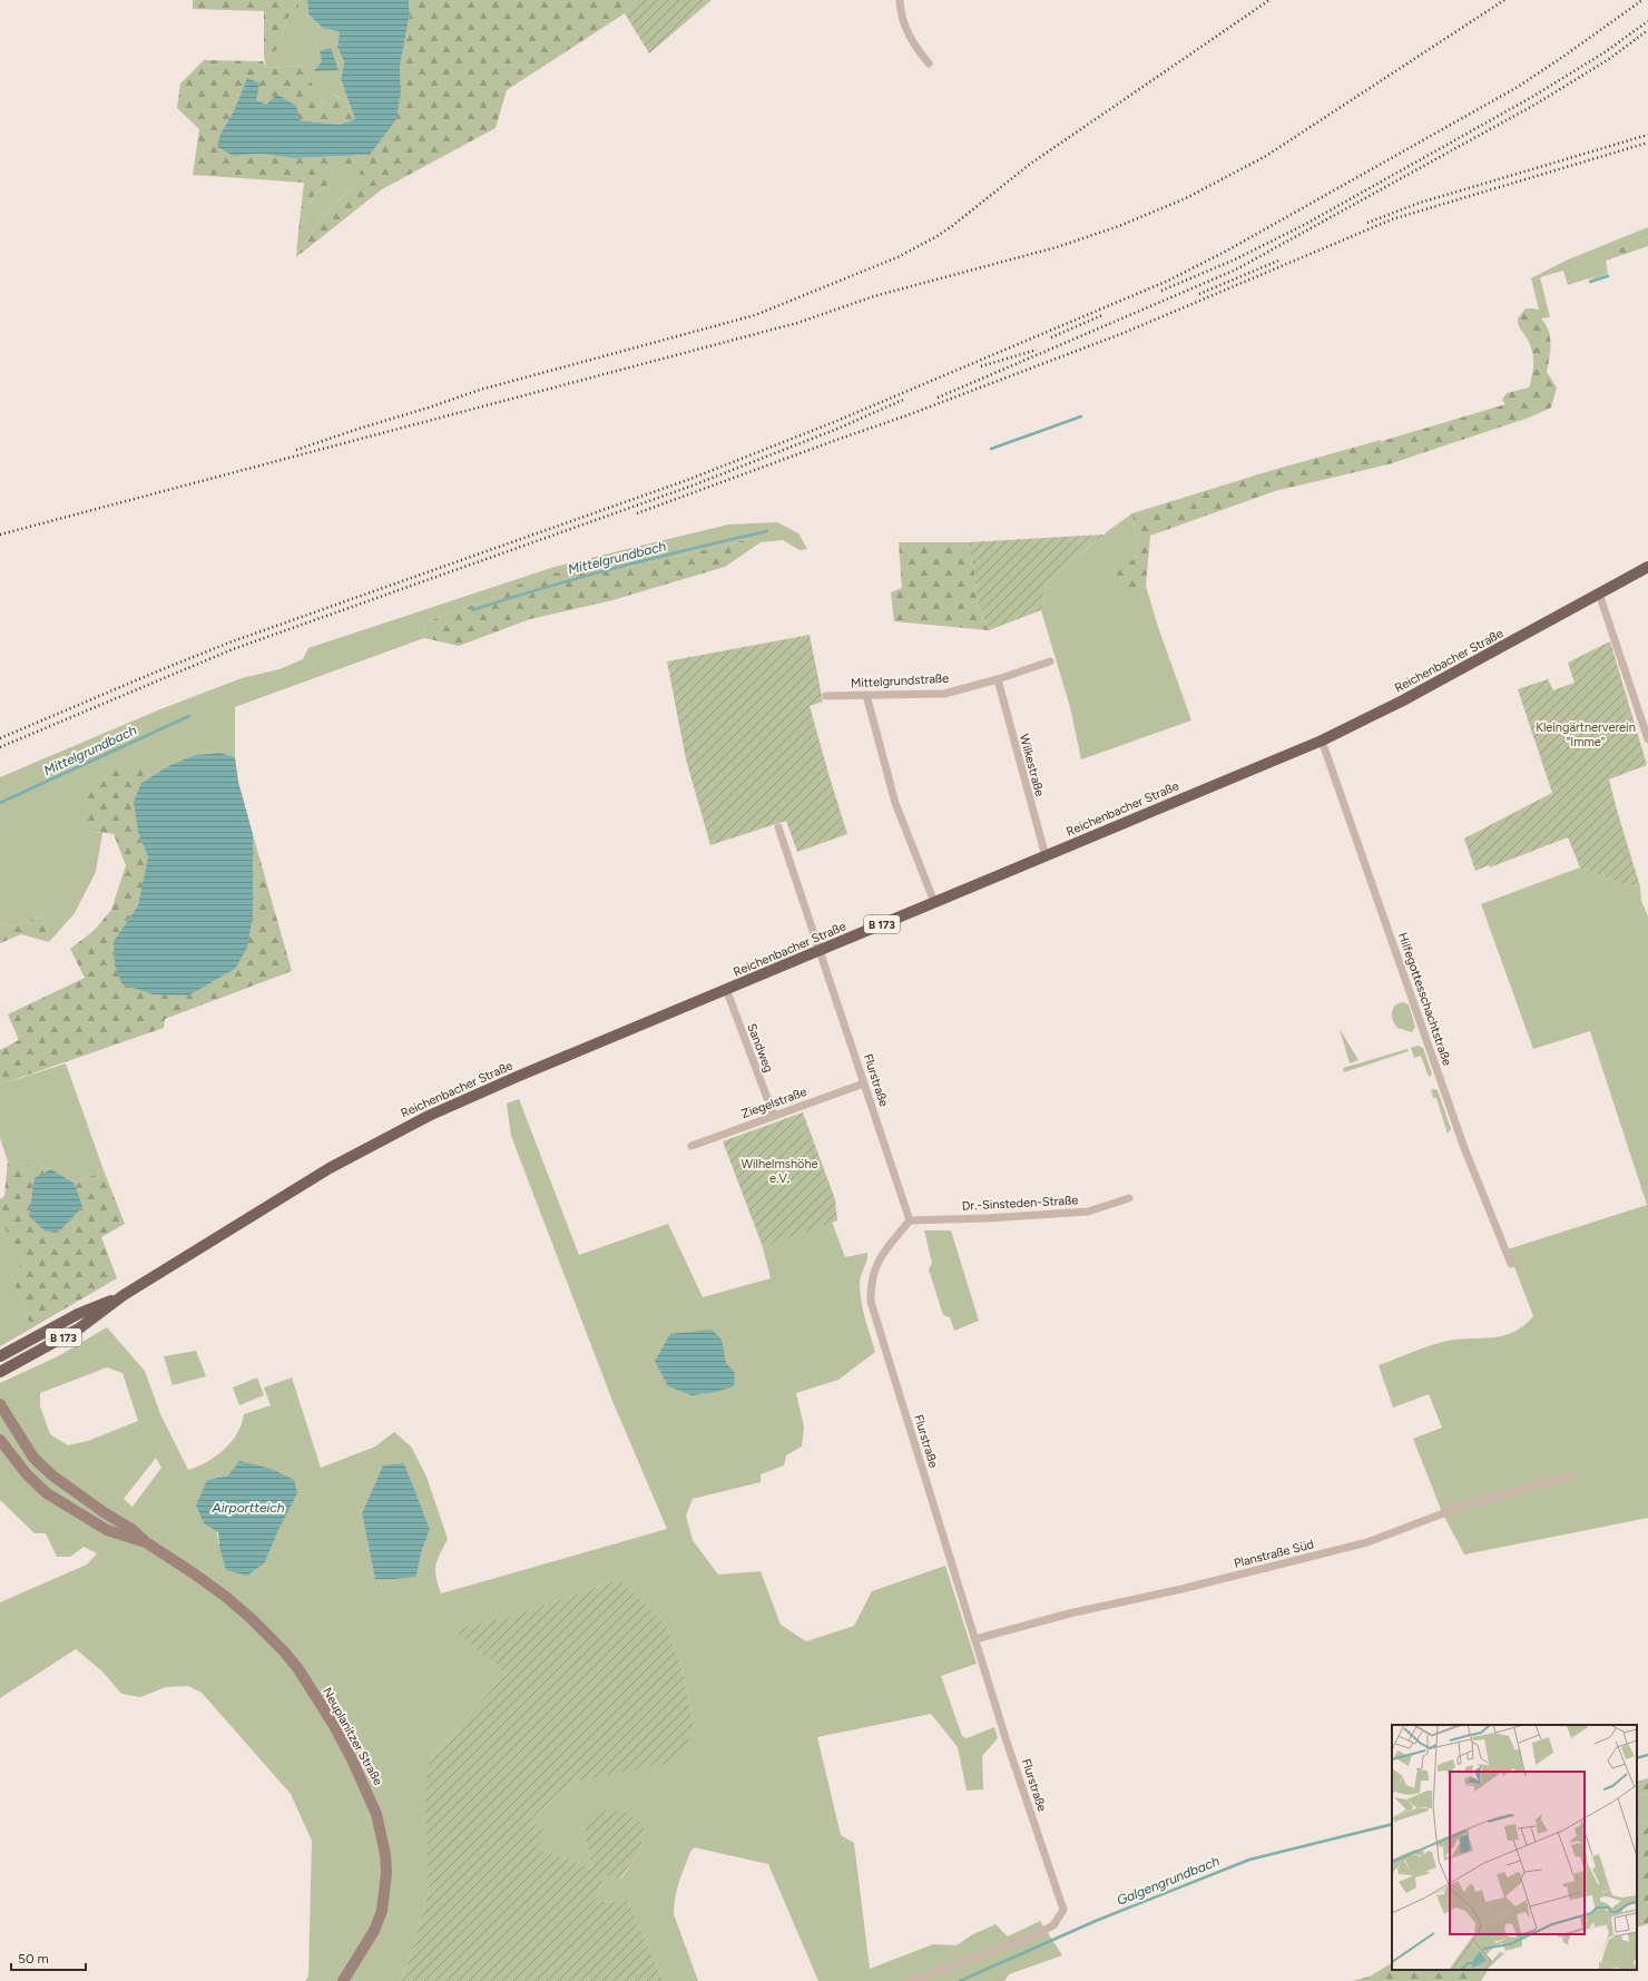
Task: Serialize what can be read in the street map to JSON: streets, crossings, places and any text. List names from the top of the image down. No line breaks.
{"streets":{"main road":["Reichenbacher Straße","B 173","Neuplanitzer Straße"],"street":["Mittelgrundstraße","Wilkestraße","Hilfegottesschachtstraße","Sandweg","Flurstraße","Ziegelstraße","Dr.-Sinsteden-Straße","Planstraße Süd"]},"crossings":[["Reichenbacher Straße","Wilkestraße"],["Reichenbacher Straße","Hilfegottesschachtstraße"],["Reichenbacher Straße","Sandweg"],["Reichenbacher Straße","Flurstraße"],["Mittelgrundstraße","Wilkestraße"],["Sandweg","Ziegelstraße"],["Flurstraße","Ziegelstraße"],["Flurstraße","Dr.-Sinsteden-Straße"],["Flurstraße","Planstraße Süd"]],"water":["Mittelgrundbach","Airportteich","Galgengrundbach"],"parks":["Kleingärtnerverein \"Imme\"","Wilhelmshöhe e.V."],"scale_bar":"50 m"}
